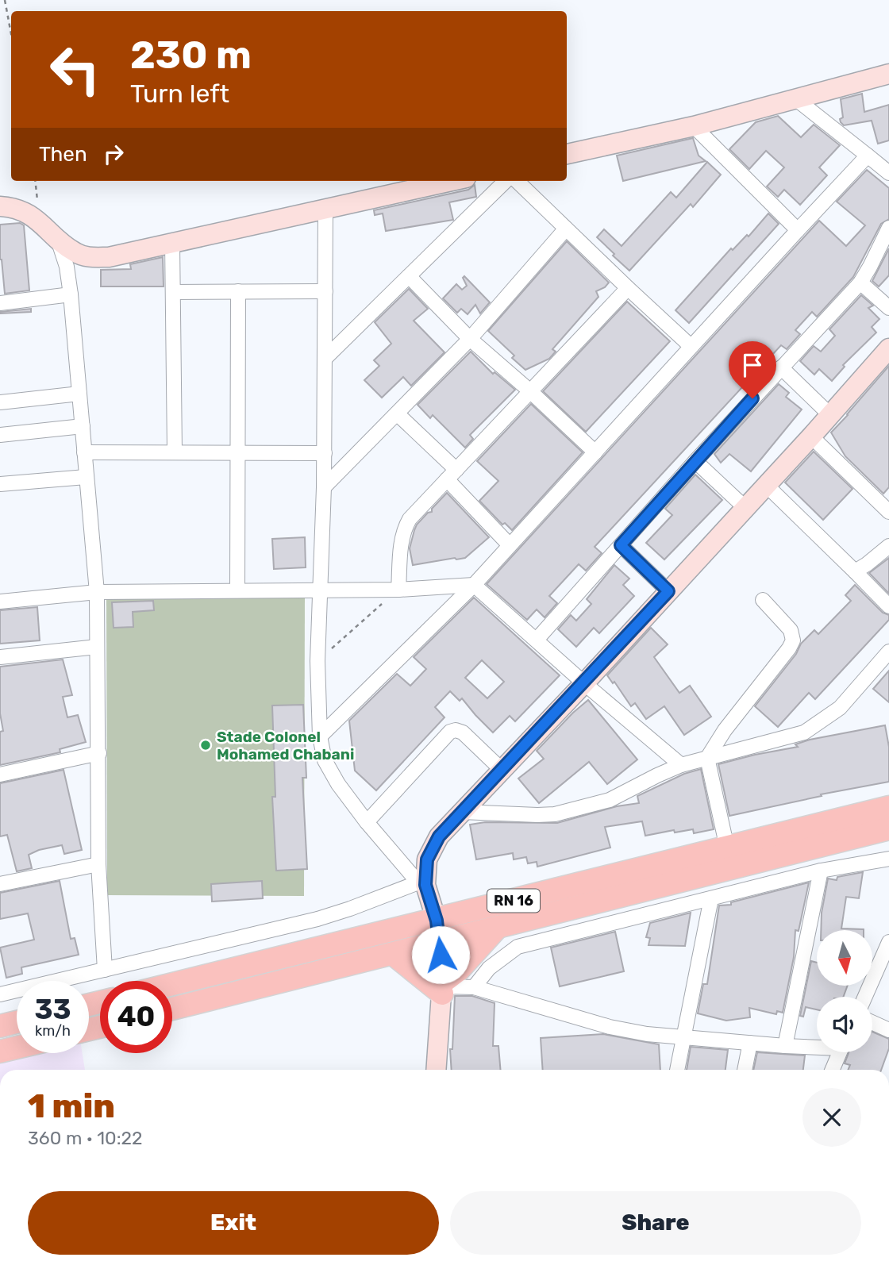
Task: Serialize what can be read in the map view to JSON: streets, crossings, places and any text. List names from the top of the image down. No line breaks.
{"streets":{"main road":["RN 16"]},"places":["Stade Colonel Mohamed Chabani"],"north":"bottom","page":{"turn":["230 m","Turn left"],"then":"Then","speed":"33 km/h","limit":"40","heading":["1 min","360 m · 10:22"],"buttons":["Exit","Share"]}}
